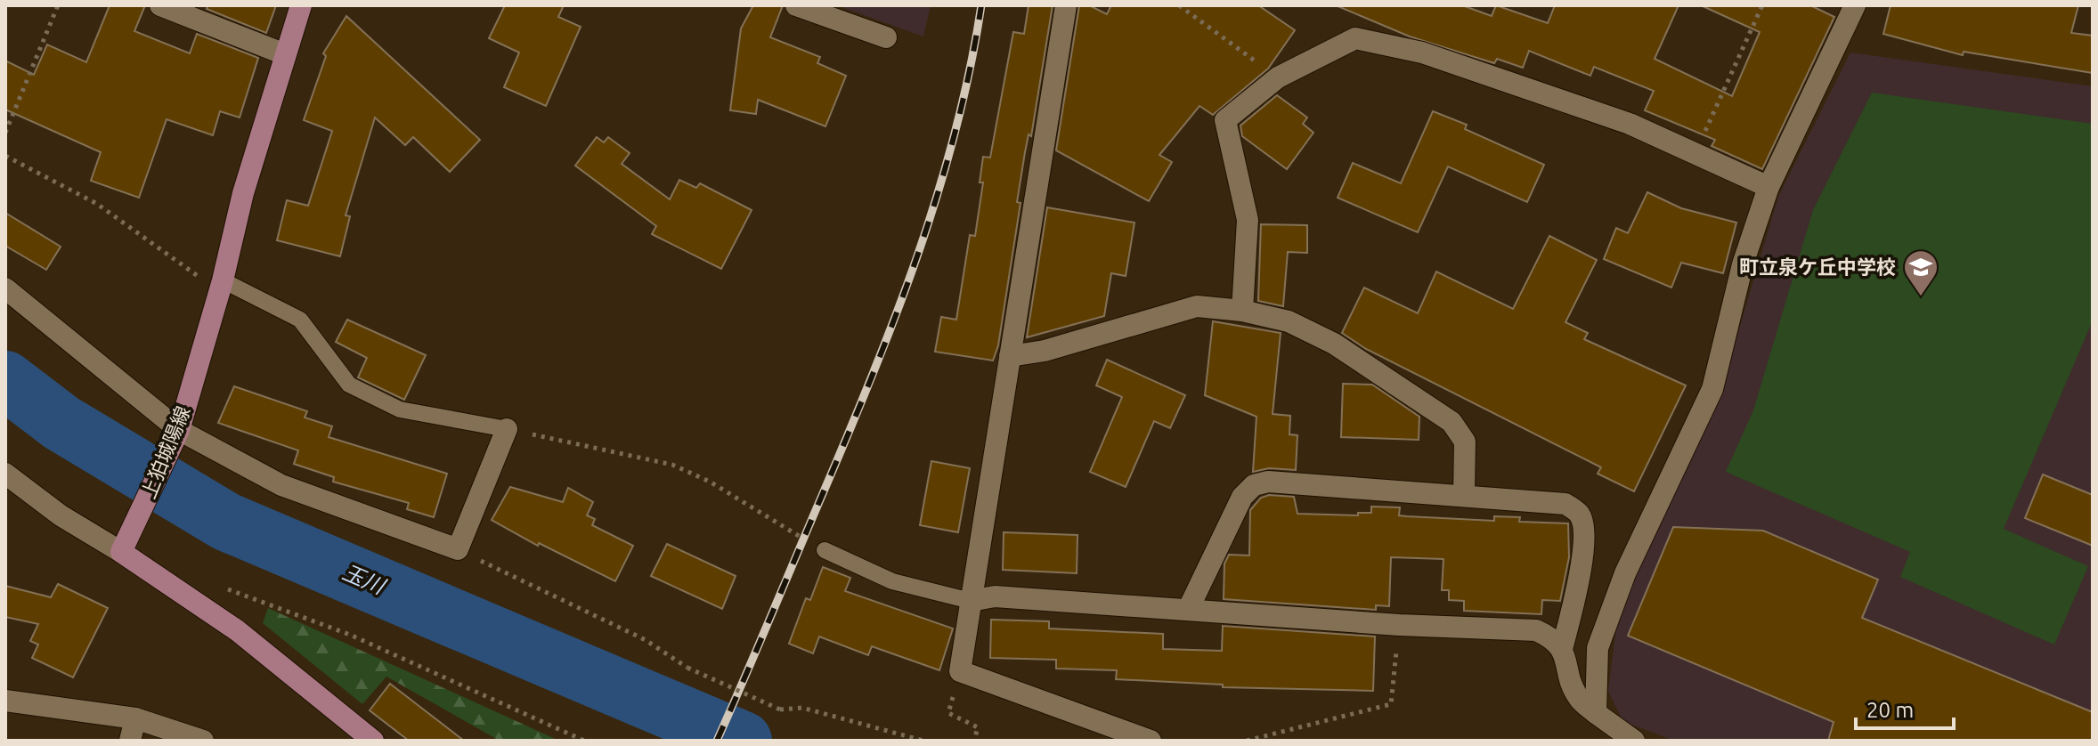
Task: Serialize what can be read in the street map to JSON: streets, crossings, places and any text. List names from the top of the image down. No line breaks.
{"streets":{"main road":["上狛城陽線"]},"water":["玉川"],"places":{"school or university":["町立泉ケ丘中学校"]},"scale_bar":"20 m"}
